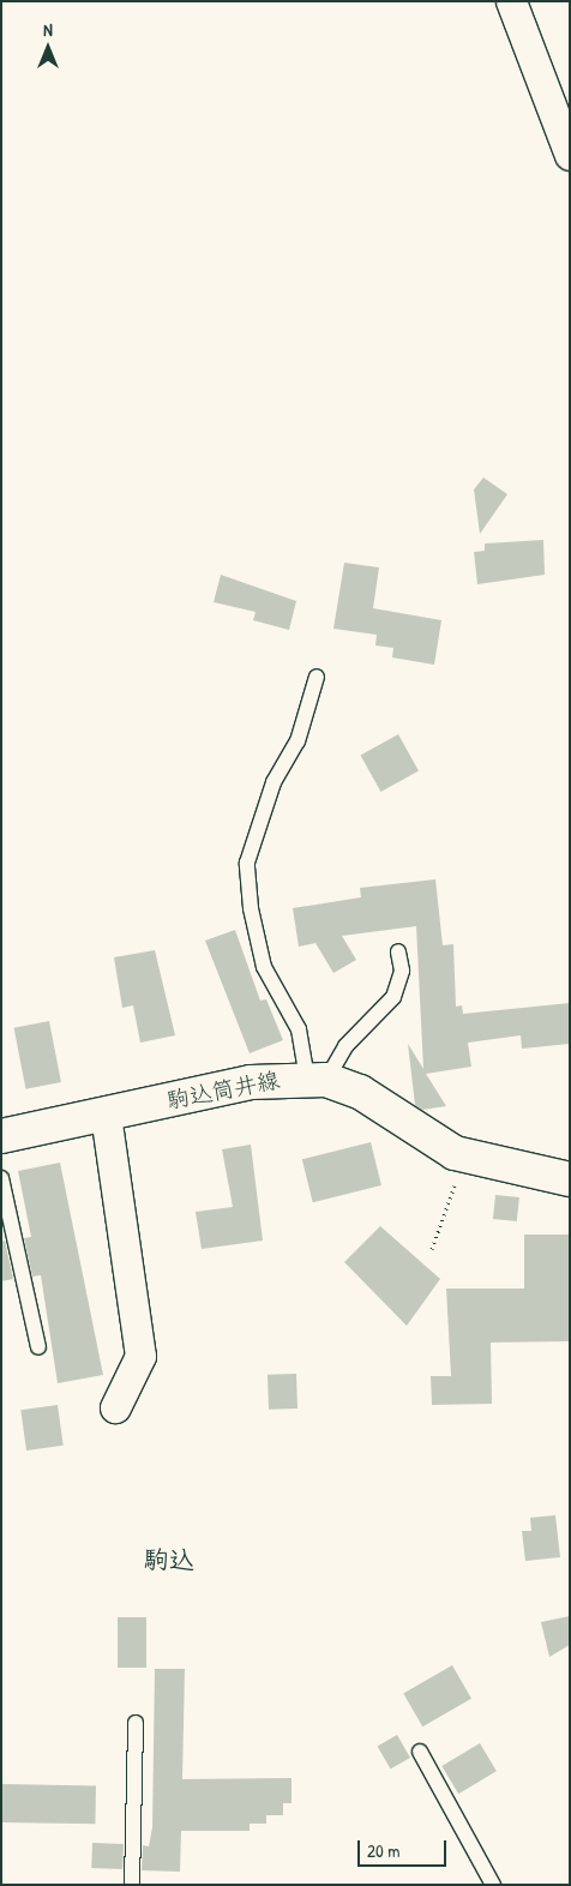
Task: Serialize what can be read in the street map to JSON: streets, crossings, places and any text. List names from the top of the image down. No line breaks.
{"streets":{"main road":["駒込筒井線"]},"districts":["駒込"],"scale_bar":"20 m","north":"top"}
